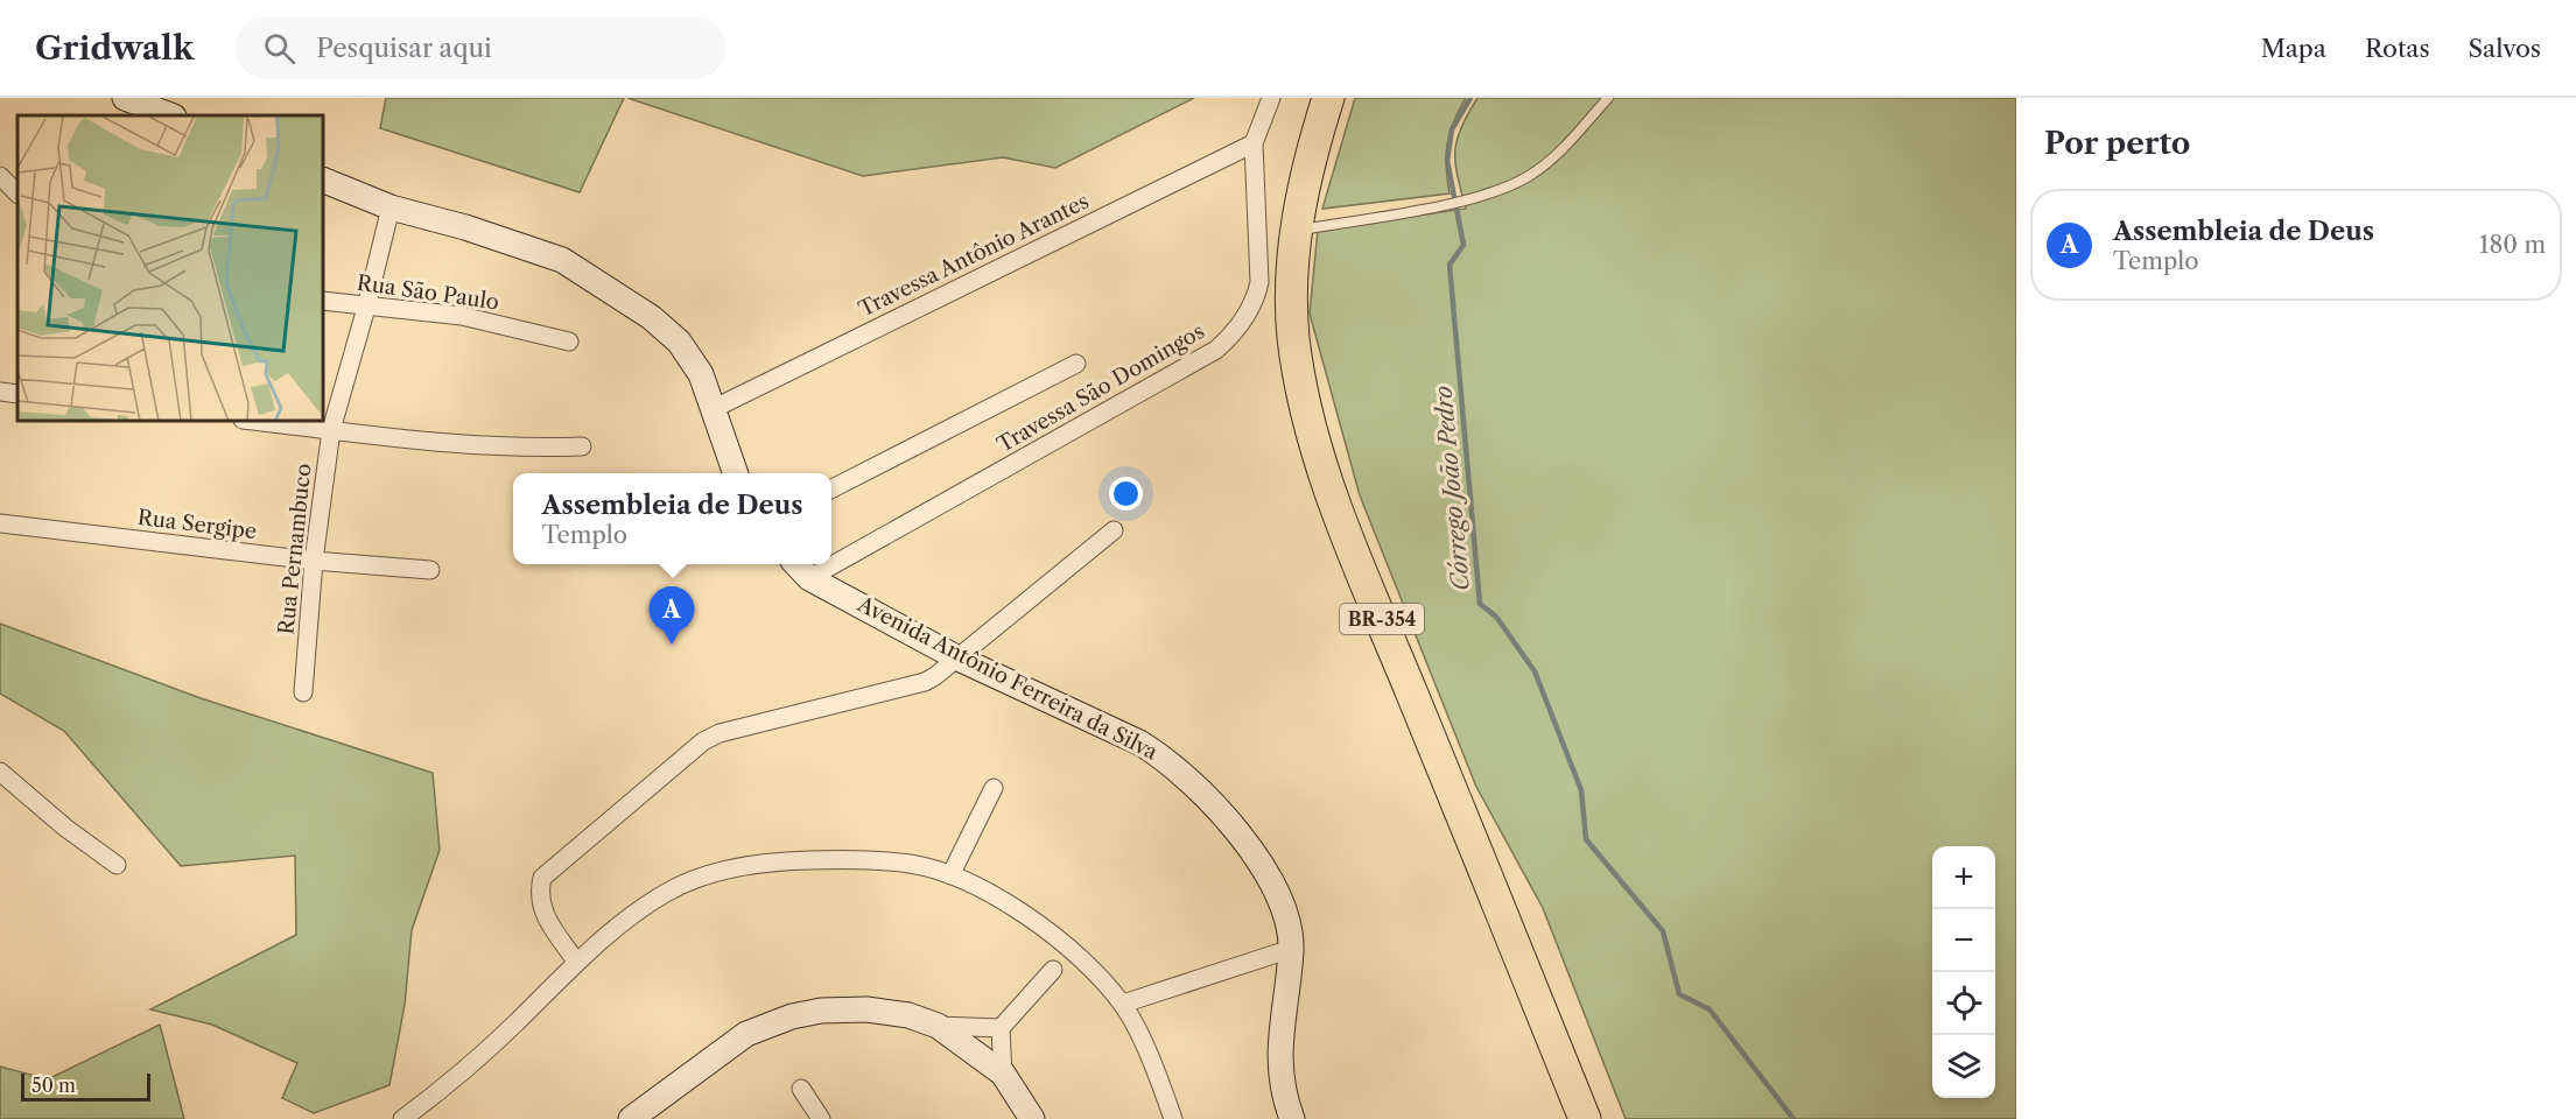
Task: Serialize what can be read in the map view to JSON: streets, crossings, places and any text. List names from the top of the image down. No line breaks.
{"streets":{"highway":["BR-354"],"street":["Travessa Antônio Arantes","Rua São Paulo","Travessa São Domingos","Rua Sergipe","Rua Pernambuco","Avenida Antônio Ferreira da Silva"]},"crossings":[["Travessa Antônio Arantes","Travessa São Domingos"],["Rua São Paulo","Rua Pernambuco"],["Travessa São Domingos","Avenida Antônio Ferreira da Silva"],["Rua Sergipe","Rua Pernambuco"]],"water":["Córrego João Pedro"],"scale_bar":"50 m","page":{"header":"Gridwalk","search":"Pesquisar aqui","nav":["Mapa","Rotas","Salvos"],"heading":"Por perto","list":[{"mark":"A","name":"Assembleia de Deus","note":"Templo","value":"180 m"}],"popup":["Assembleia de Deus","Templo"],"pins":"A","map_buttons":["+","−"],"scale":"50 m"}}
